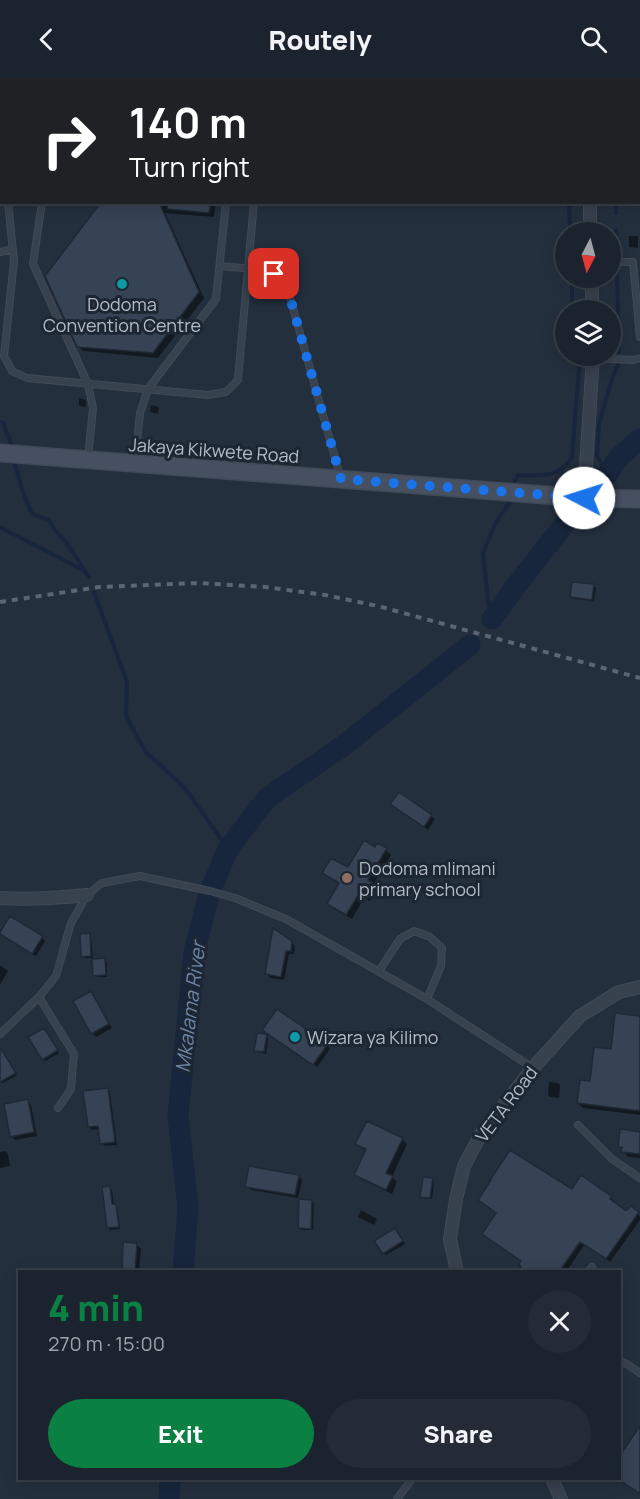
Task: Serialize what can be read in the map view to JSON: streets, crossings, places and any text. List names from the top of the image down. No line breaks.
{"streets":{"main road":["Jakaya Kikwete Road"],"street":["VETA Road"]},"water":["Mkalama River"],"places":["Dodoma Convention Centre","Dodoma mlimani primary school","Wizara ya Kilimo"],"north":"bottom","page":{"header":"Routely","turn":["140 m","Turn right"],"heading":["4 min","270 m · 15:00"],"buttons":["Exit","Share"]}}
